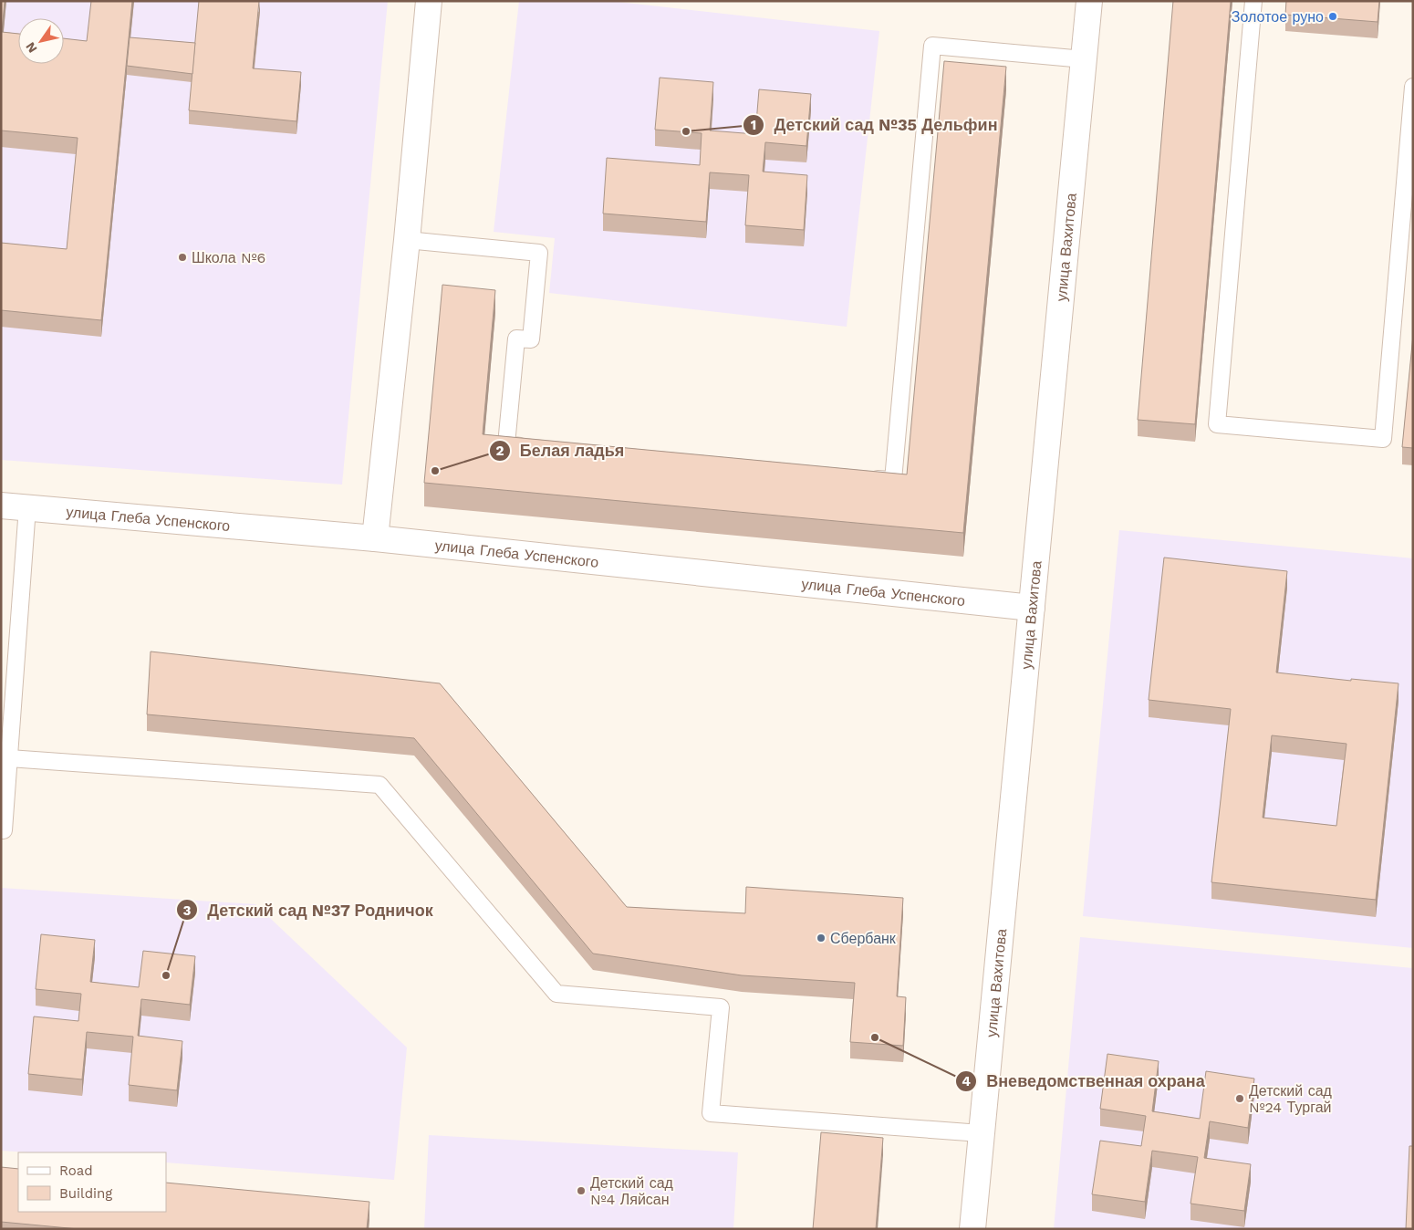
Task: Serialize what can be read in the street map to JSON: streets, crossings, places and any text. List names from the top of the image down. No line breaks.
{"streets":{"street":["улица Вахитова","улица Глеба Успенского"]},"crossings":[["улица Вахитова","улица Глеба Успенского"]],"places":["Золотое руно","Детский сад №35 Дельфин","Школа №6","Белая ладья","Сбербанк","Детский сад №37 Родничок","Вневедомственная охрана","Детский сад №24 Тургай","Детский сад №4 Ляйсан"],"legend":["Road","Building"],"north":"bottom left"}
